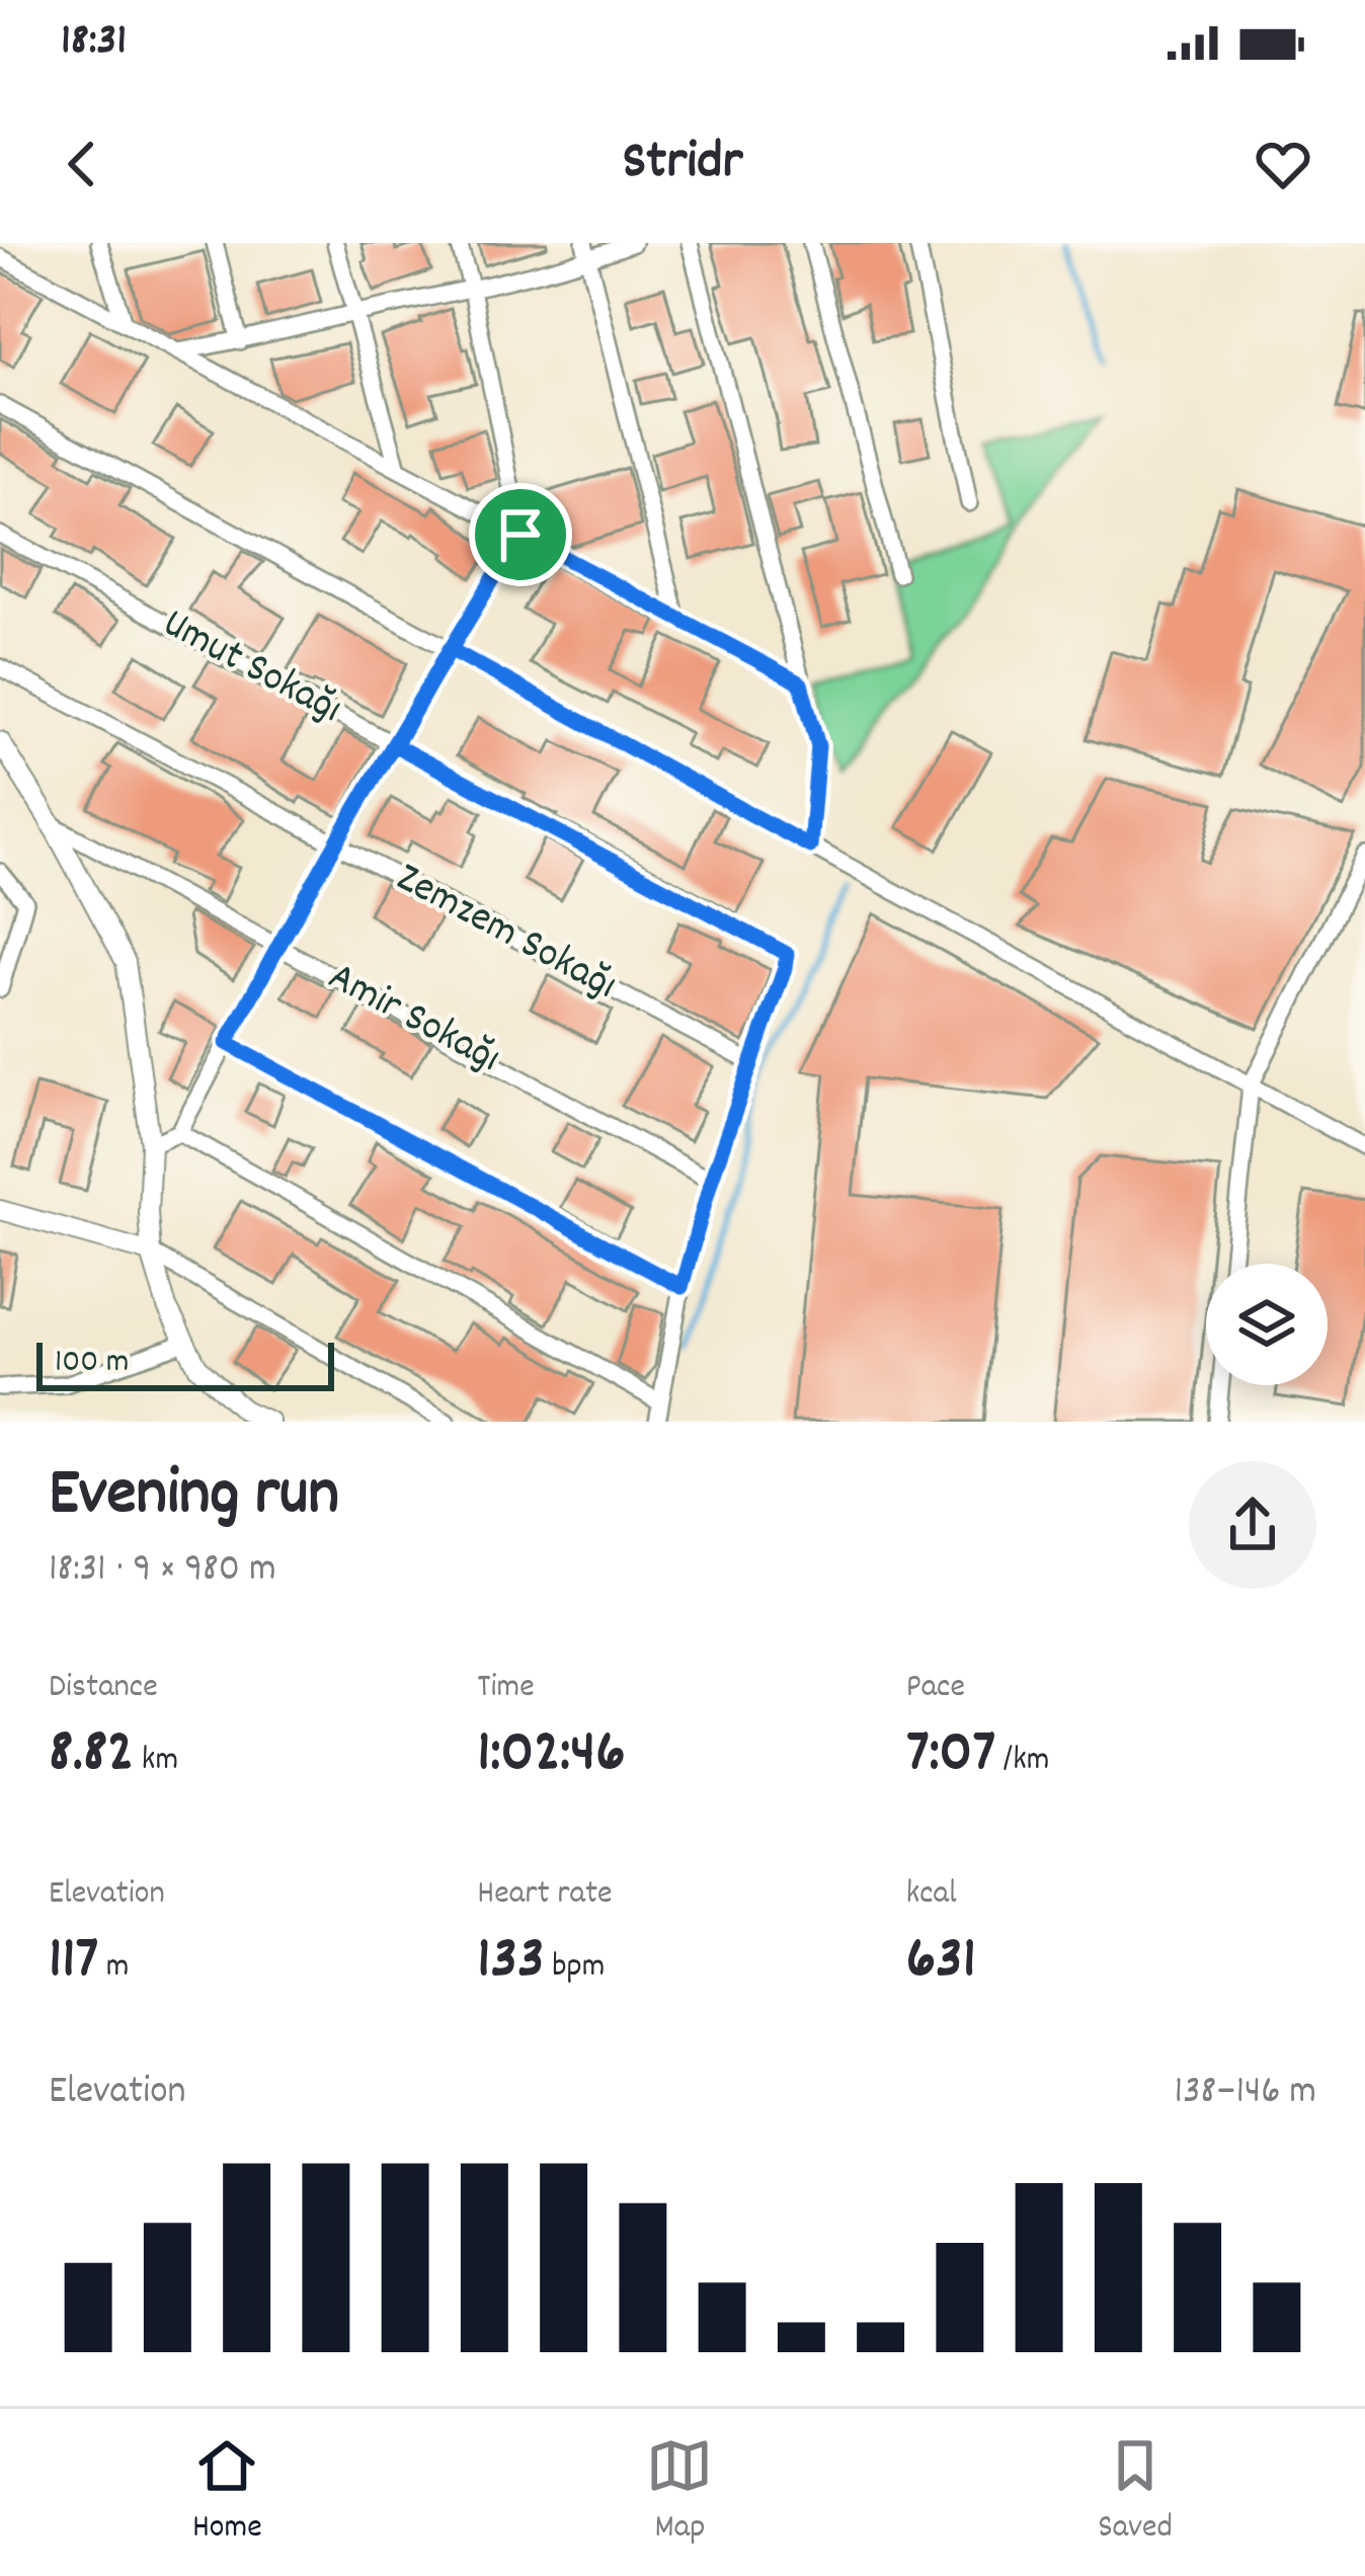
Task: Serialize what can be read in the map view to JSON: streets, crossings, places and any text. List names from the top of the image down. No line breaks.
{"streets":{"street":["Umut Sokağı","Zemzem Sokağı","Amir Sokağı"]},"crossings":[["Umut Sokağı","Zemzem Sokağı"]],"scale_bar":"100 m","page":{"status":"18:31","header":"Stridr","scale":"100 m","heading":["Evening run","18:31 · 9 × 980 m"],"stats":[["Distance","8.82 km"],["Time","1:02:46"],["Pace","7:07 /km"],["Elevation","117 m"],["Heart rate","133 bpm"],["kcal","631"]],"chart":["Elevation","138–146 m"],"tabs":["Home","Map","Saved"]}}
